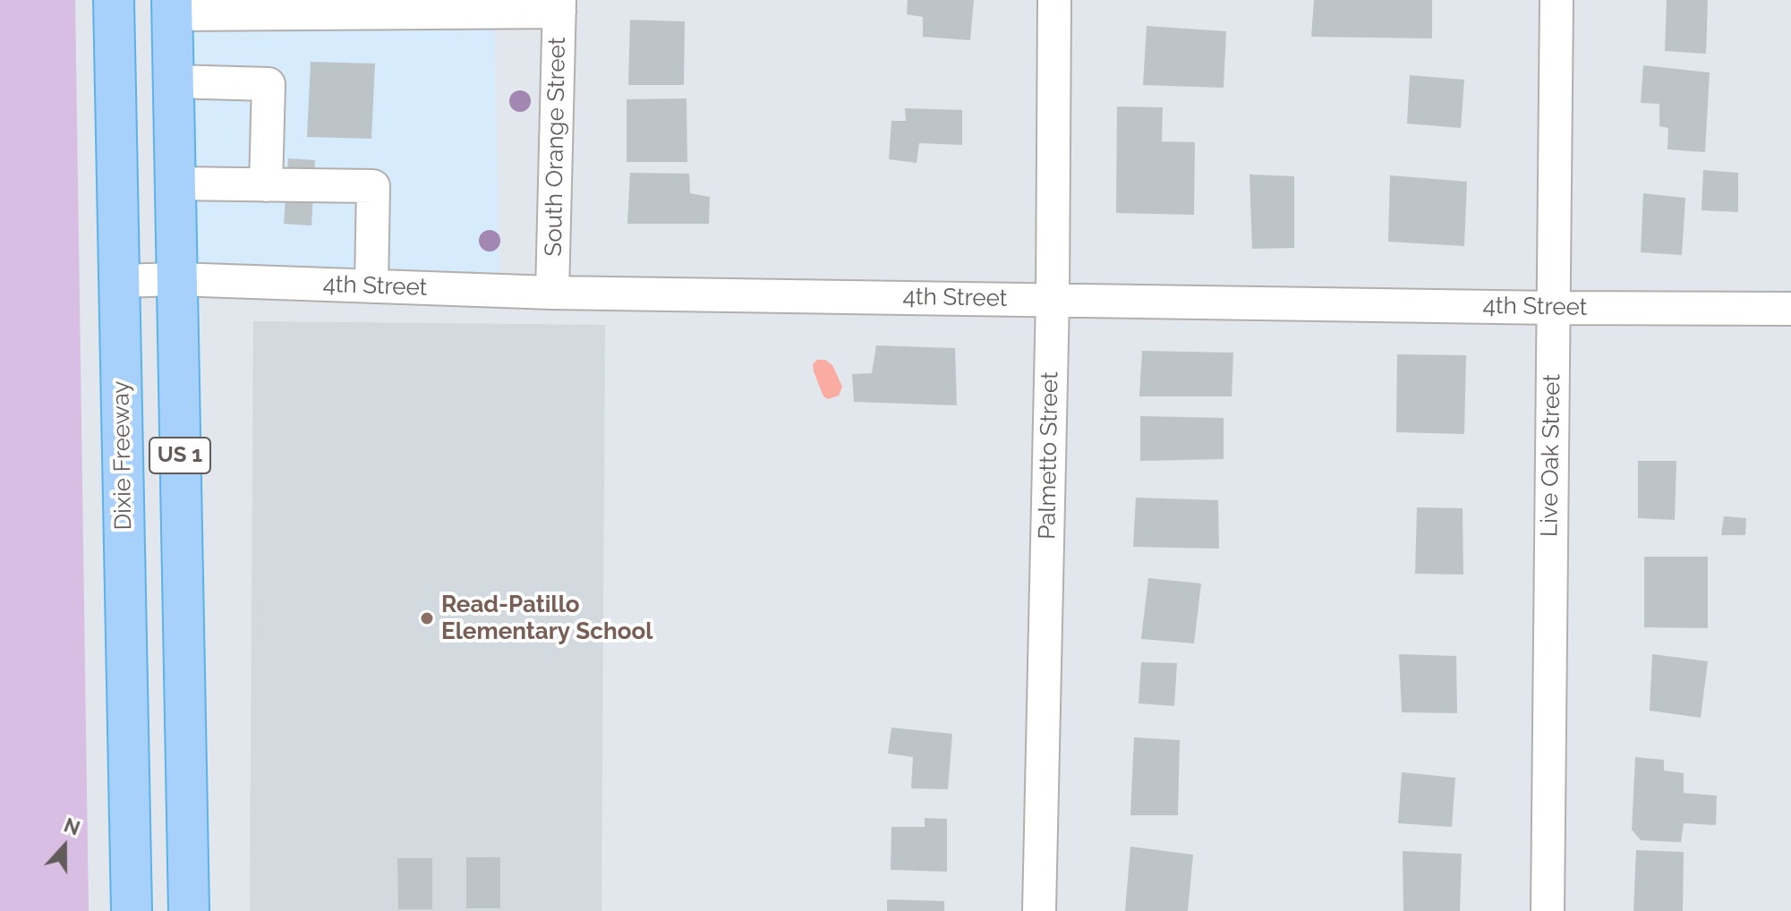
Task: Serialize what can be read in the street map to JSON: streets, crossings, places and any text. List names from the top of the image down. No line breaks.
{"streets":{"main road":["Dixie Freeway","US 1"],"street":["South Orange Street","4th Street","Palmetto Street","Live Oak Street"]},"crossings":[["South Orange Street","4th Street"],["4th Street","Dixie Freeway"],["4th Street","US 1"],["4th Street","Palmetto Street"],["4th Street","Live Oak Street"]],"places":["Read-Patillo Elementary School"],"north":"top"}
